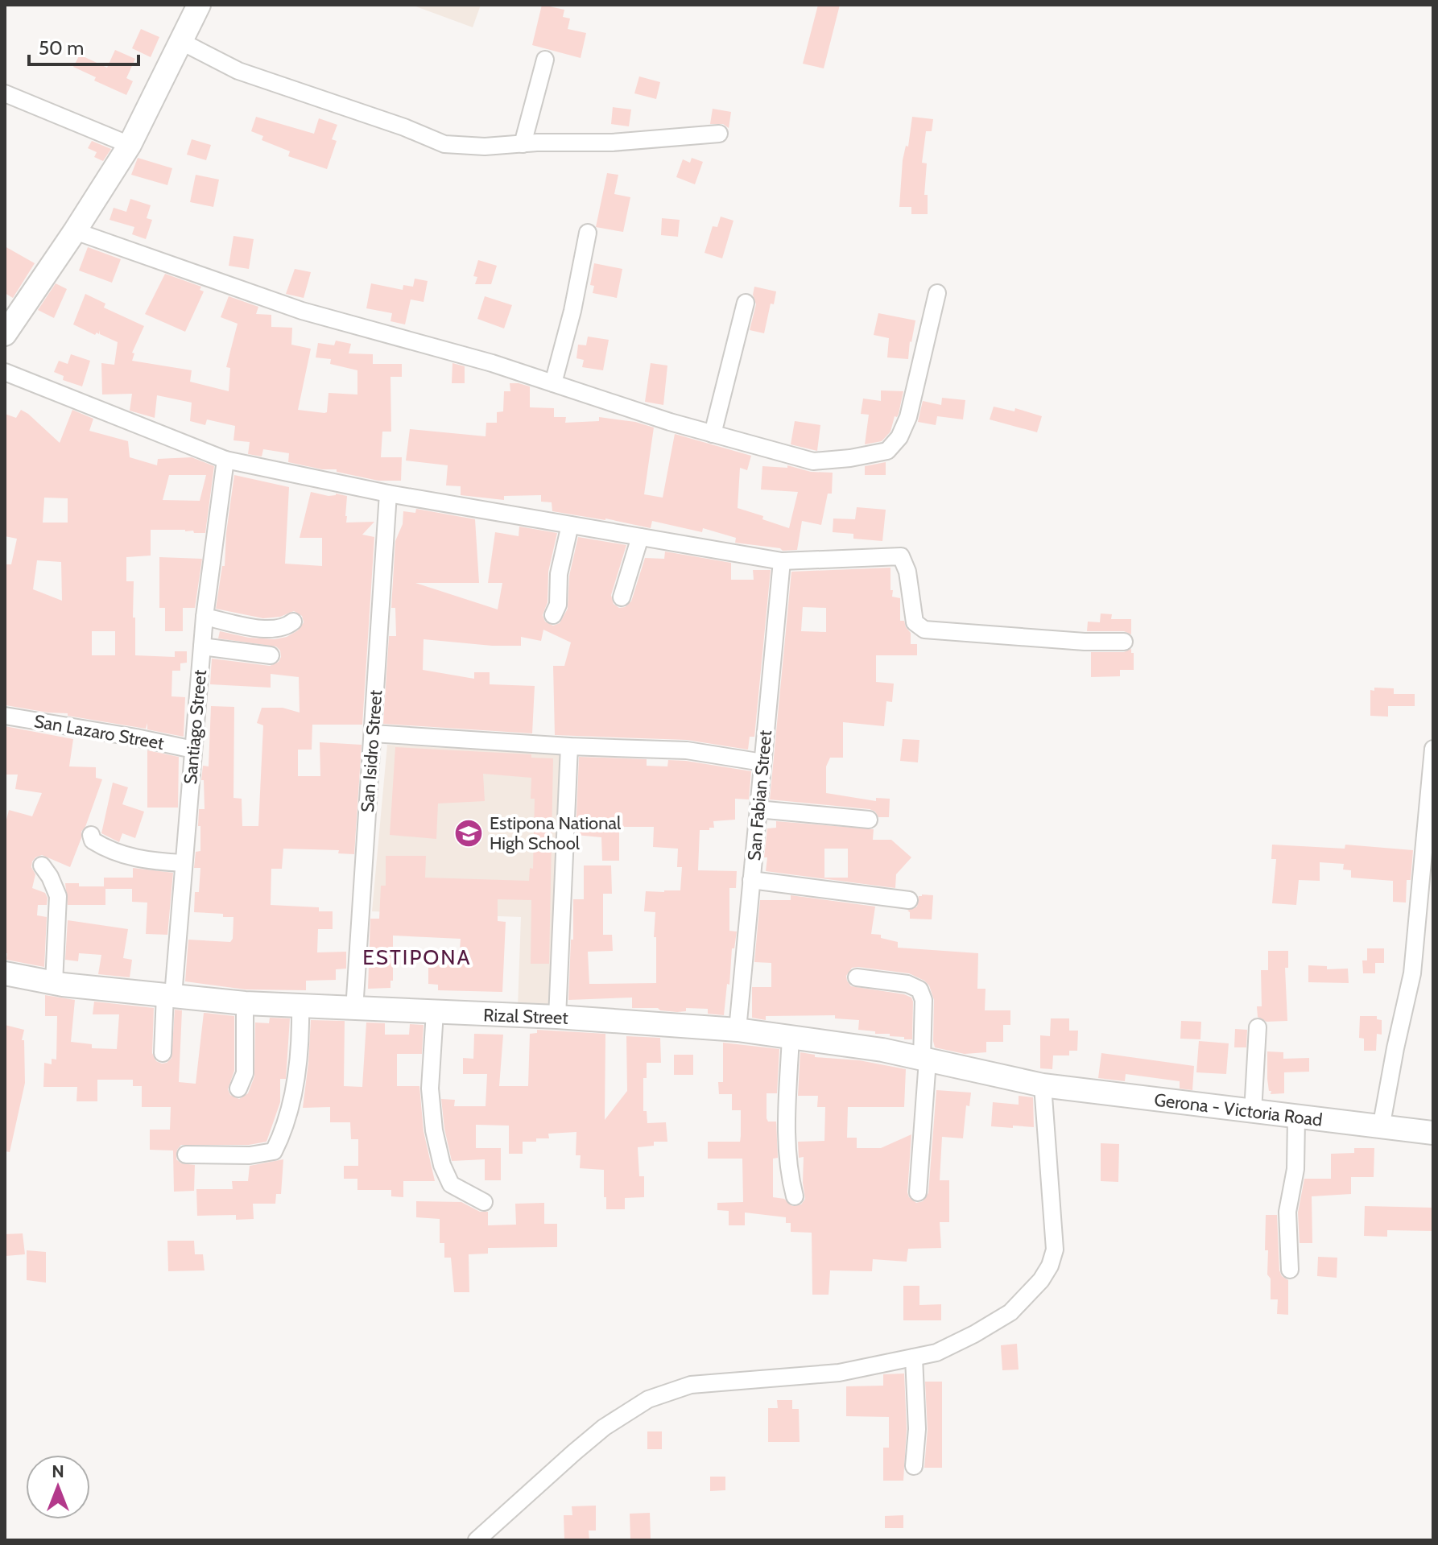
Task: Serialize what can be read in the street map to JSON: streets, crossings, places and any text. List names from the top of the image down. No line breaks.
{"streets":{"main road":["Rizal Street","Gerona - Victoria Road"],"street":["Santiago Street","San Lazaro Street","San Isidro Street","San Fabian Street"]},"crossings":[["Santiago Street","San Lazaro Street"],["Santiago Street","Rizal Street"],["San Isidro Street","Rizal Street"],["San Fabian Street","Rizal Street"],["Rizal Street","Gerona - Victoria Road"]],"districts":["ESTIPONA"],"places":{"school or university":["Estipona National High School"]},"scale_bar":"50 m","north":"top"}
